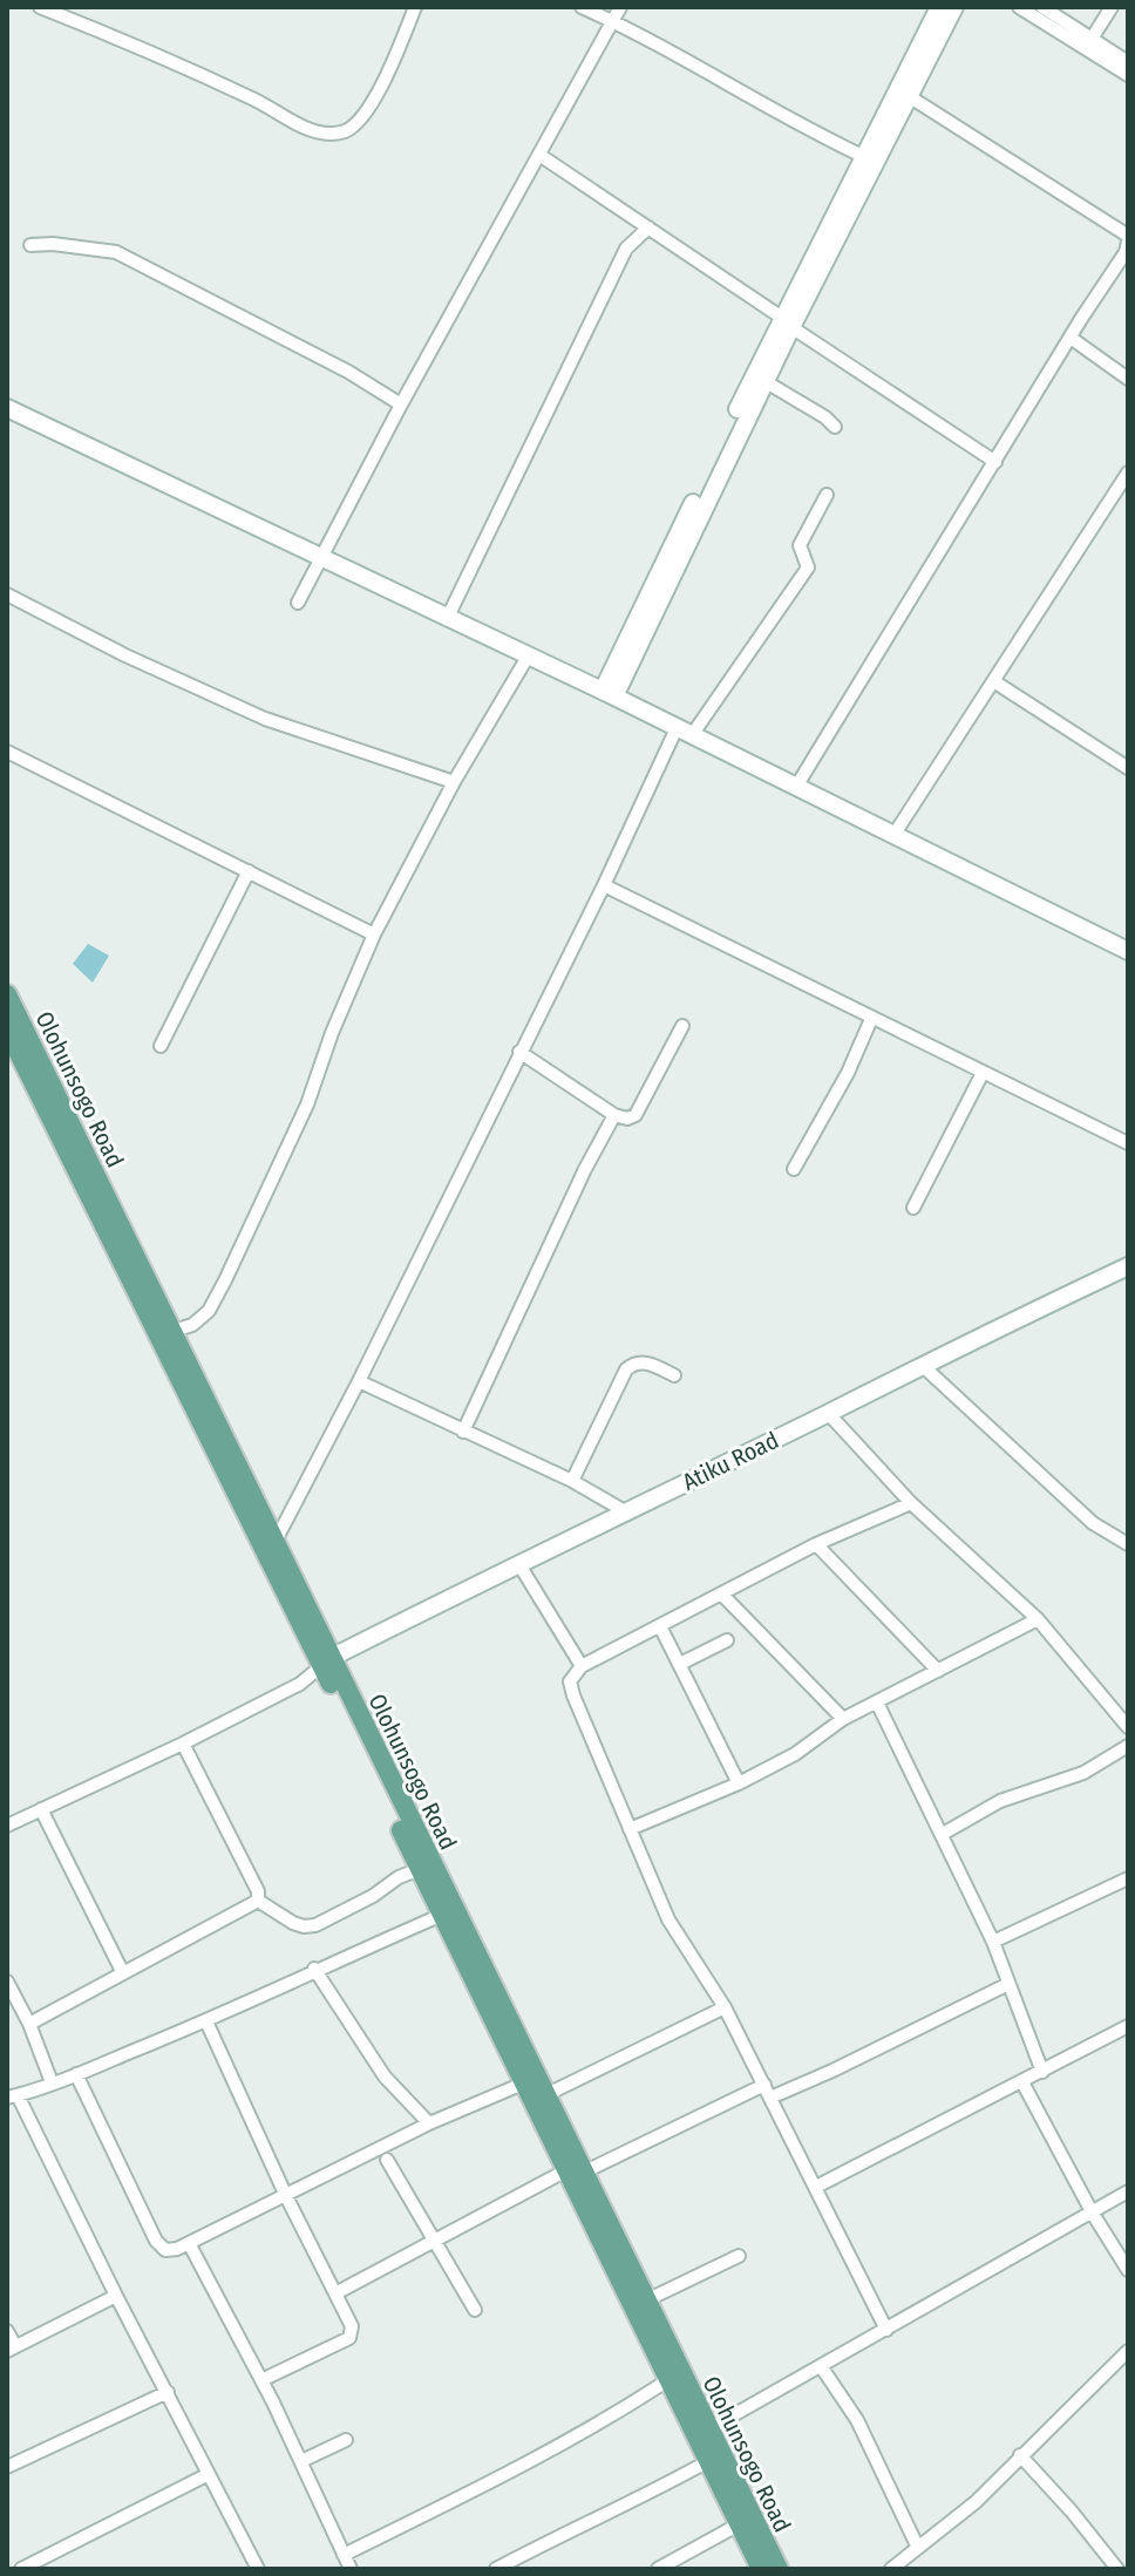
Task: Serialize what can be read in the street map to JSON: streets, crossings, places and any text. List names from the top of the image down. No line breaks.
{"streets":{"main road":["Olohunsogo Road"],"street":["Atiku Road"]},"crossings":[["Olohunsogo Road","Atiku Road"]]}
